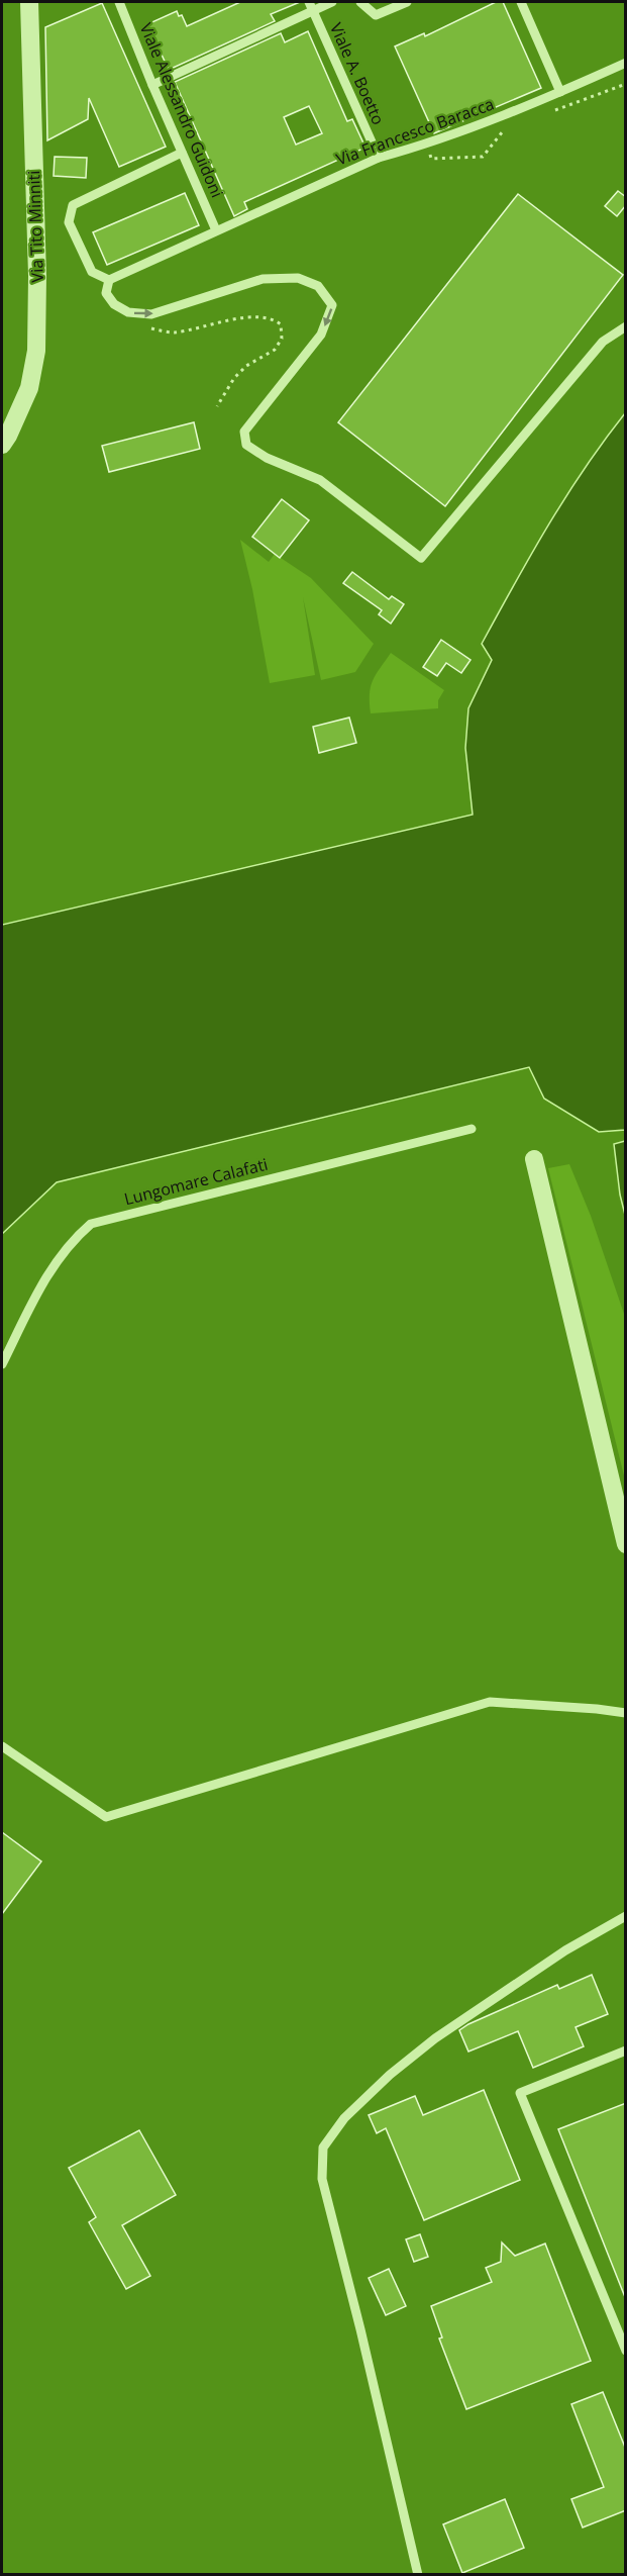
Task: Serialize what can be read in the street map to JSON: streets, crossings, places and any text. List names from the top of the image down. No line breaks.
{"streets":{"street":["Via Tito Minniti"],"lane":["Viale A. Boetto","Viale Alessandro Guidoni","Via Francesco Baracca","Lungomare Calafati"]},"crossings":[["Viale A. Boetto","Via Francesco Baracca"],["Viale Alessandro Guidoni","Via Francesco Baracca"]]}
